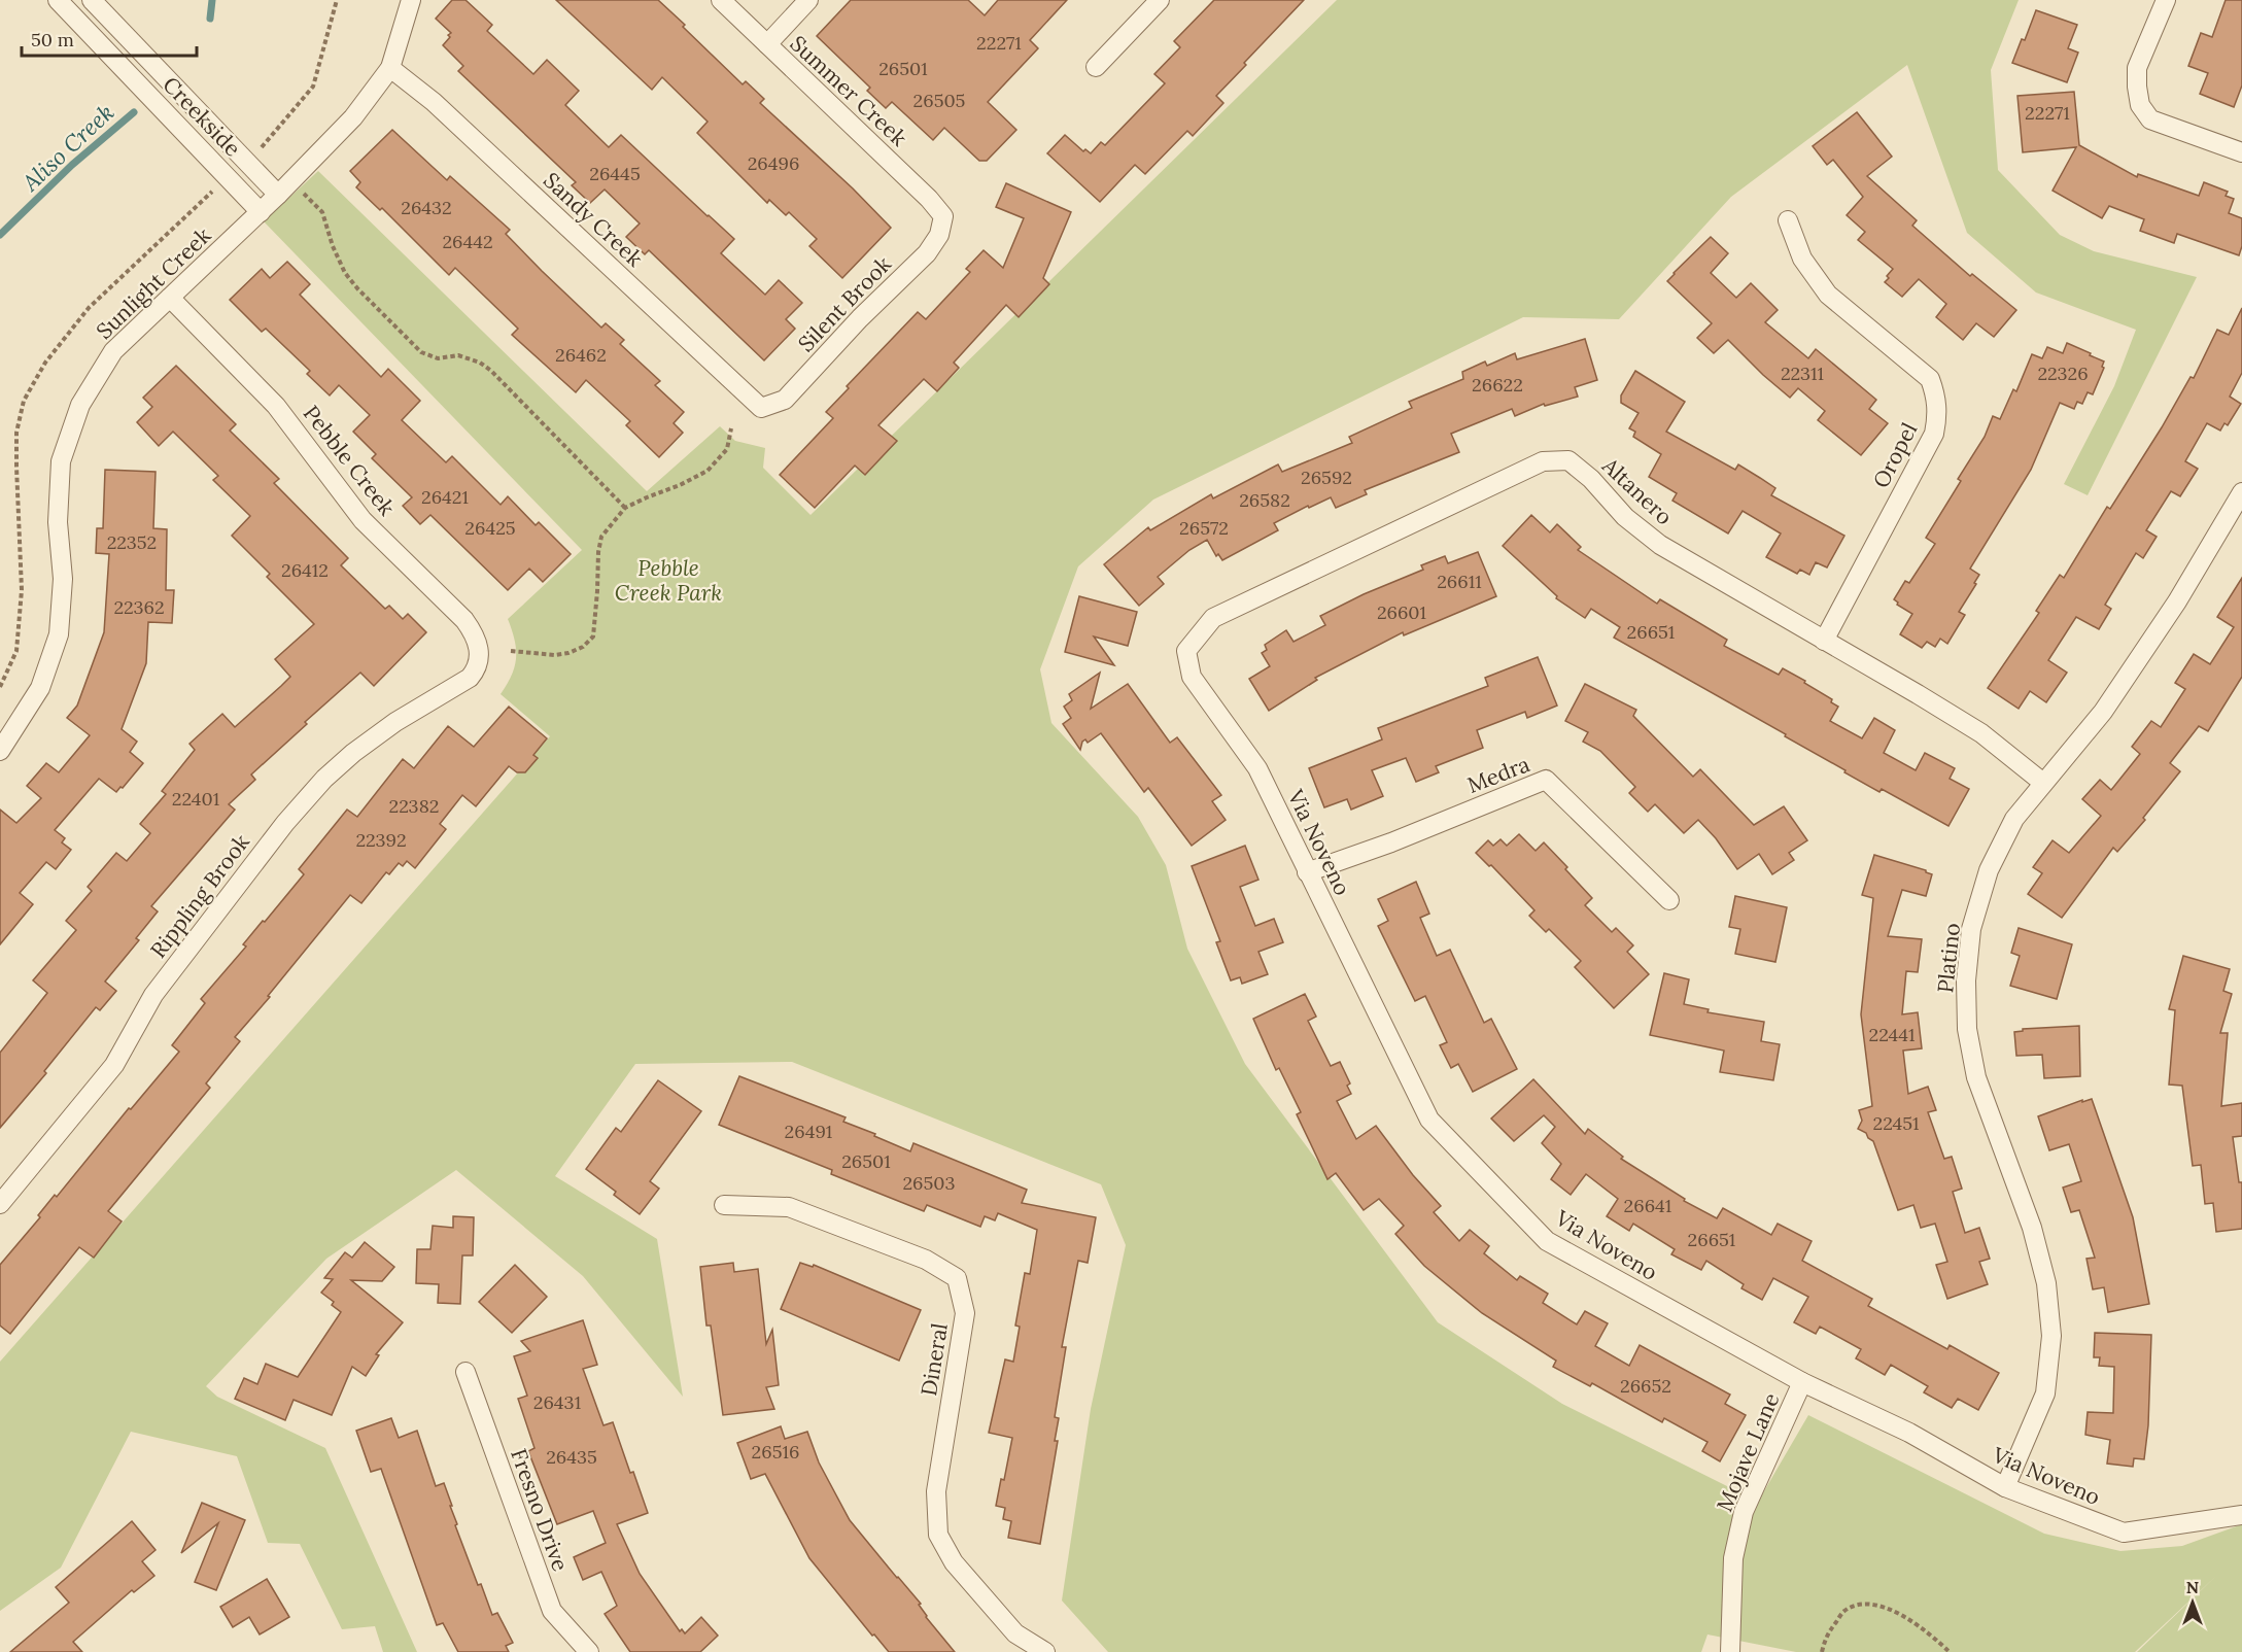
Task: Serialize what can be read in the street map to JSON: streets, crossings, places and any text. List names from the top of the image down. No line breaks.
{"streets":{"street":["Summer Creek","Creekside","Sandy Creek","Sunlight Creek","Silent Brook","Oropel","Pebble Creek","Altanero","Medra","Via Noveno","Rippling Brook","Platino","Dineral","Mojave Lane","Fresno Drive"]},"crossings":[["Summer Creek","Silent Brook"],["Creekside","Sunlight Creek"],["Sandy Creek","Sunlight Creek"],["Sandy Creek","Silent Brook"],["Sunlight Creek","Pebble Creek"],["Oropel","Altanero"],["Pebble Creek","Rippling Brook"],["Altanero","Via Noveno"],["Altanero","Platino"],["Medra","Via Noveno"],["Via Noveno","Platino"],["Via Noveno","Mojave Lane"]],"water":["Aliso Creek"],"parks":["Pebble Creek Park"],"house_numbers":["22271","26501","26505","22271","26496","26445","26432","26442","26462","22311","22326","26622","26592","26421","26582","26425","26572","22352","26412","26611","22362","26601","26651","22401","22382","22392","22441","22451","26491","26501","26503","26641","26651","26652","26431","26516","26435"],"scale_bar":"50 m","north":"top"}
